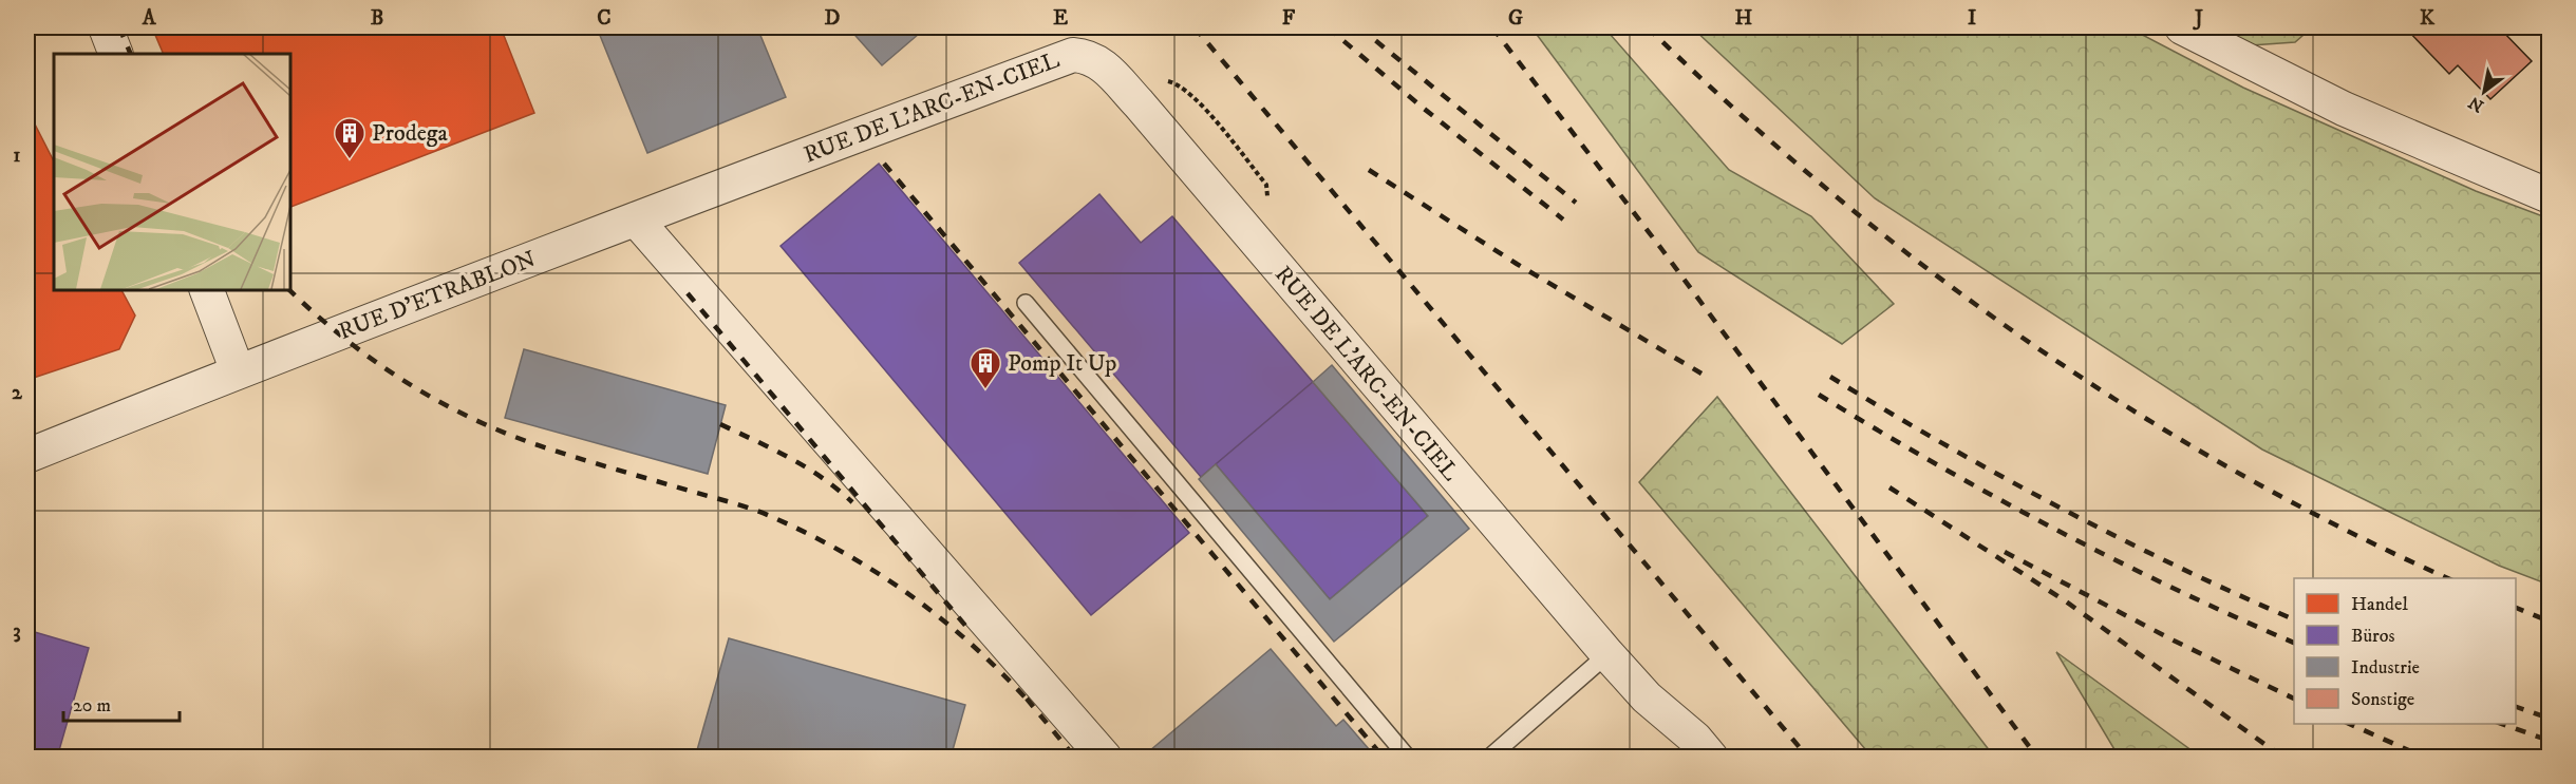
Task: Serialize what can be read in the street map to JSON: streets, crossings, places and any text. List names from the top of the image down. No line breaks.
{"streets":{"street":["RUE DE L'ARC-EN-CIEL","RUE D'ETRABLON"]},"crossings":[["RUE DE L'ARC-EN-CIEL","RUE D'ETRABLON"]],"places":{"building":["Prodega","Pomp It Up"]},"legend":["Handel","Büros","Industrie","Sonstige"],"scale_bar":"20 m","north":"bottom left","grid":{"columns":["A","B","C","D","E","F","G","H","I","J","K"],"rows":["1","2","3"]}}
